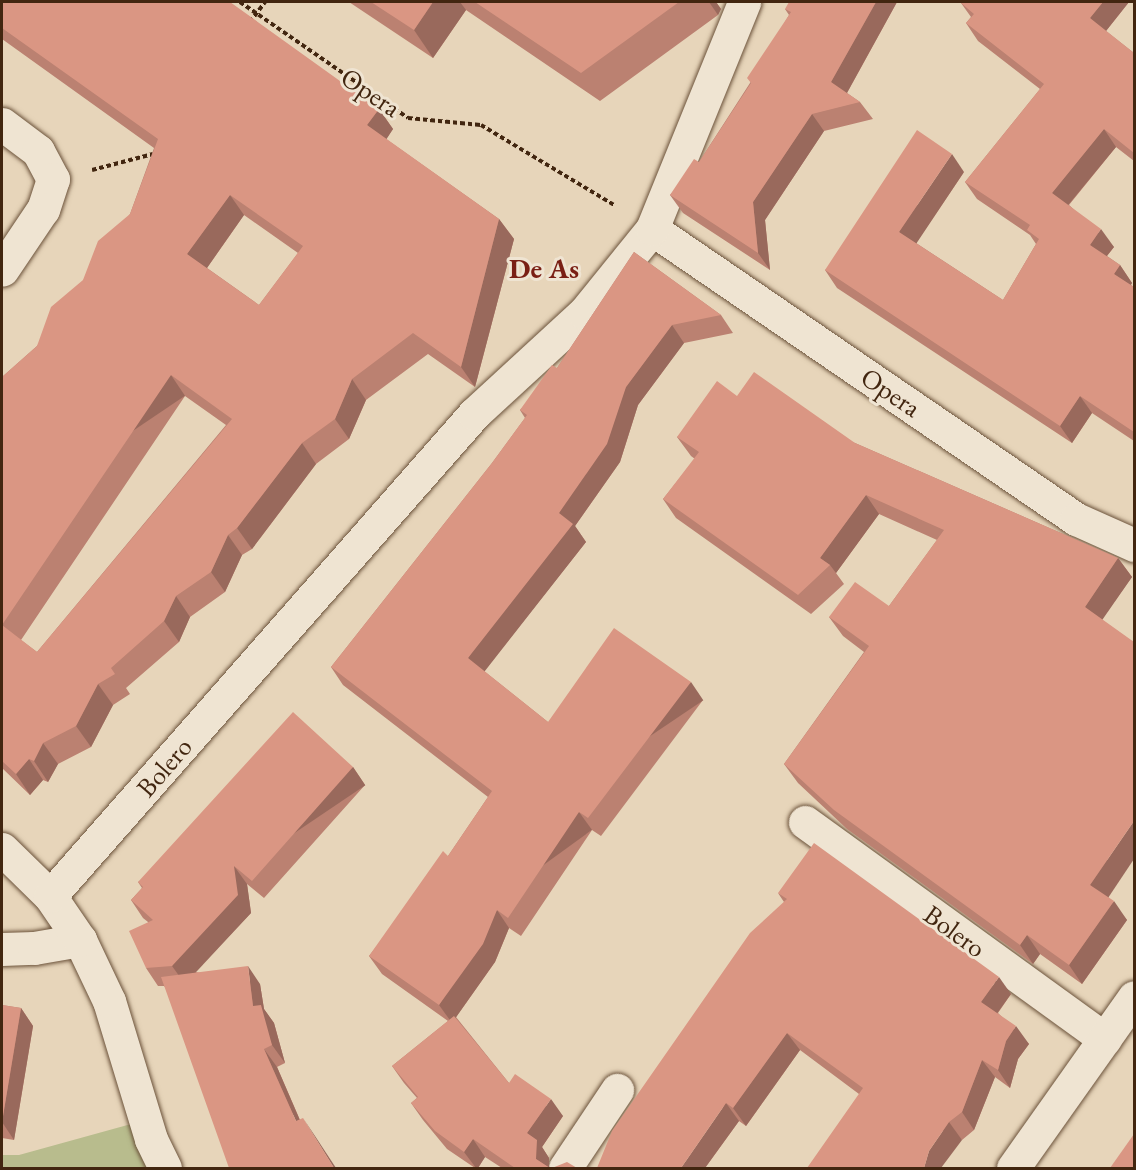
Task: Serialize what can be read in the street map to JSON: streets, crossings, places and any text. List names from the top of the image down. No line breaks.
{"streets":{"street":["Opera","Bolero"]},"crossings":[["Opera","Bolero"]],"districts":["De As"]}
